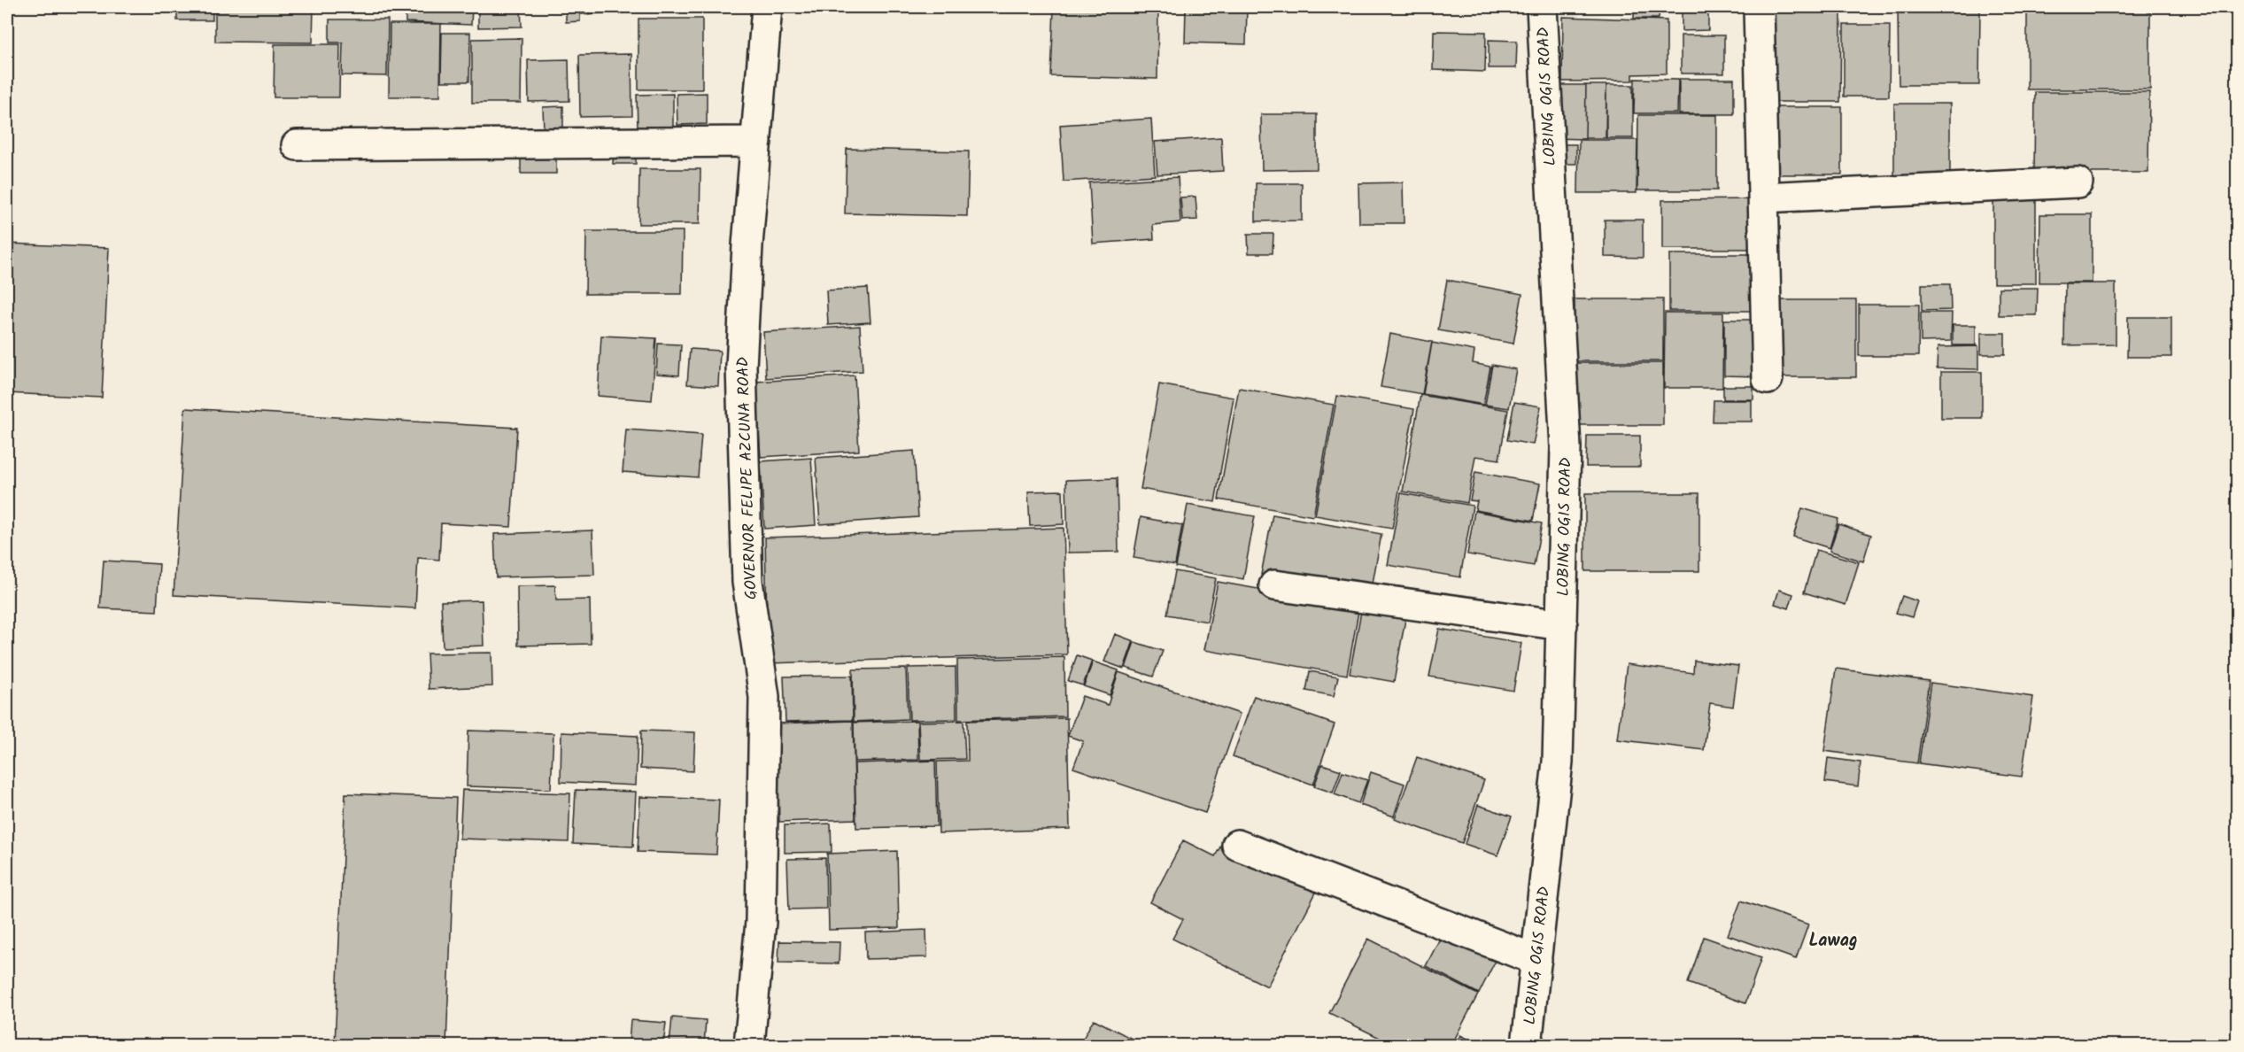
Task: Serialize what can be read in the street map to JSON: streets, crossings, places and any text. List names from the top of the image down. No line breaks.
{"streets":{"street":["LOBING OGIS ROAD","GOVERNOR FELIPE AZCUNA ROAD"]},"districts":["Lawag"]}
